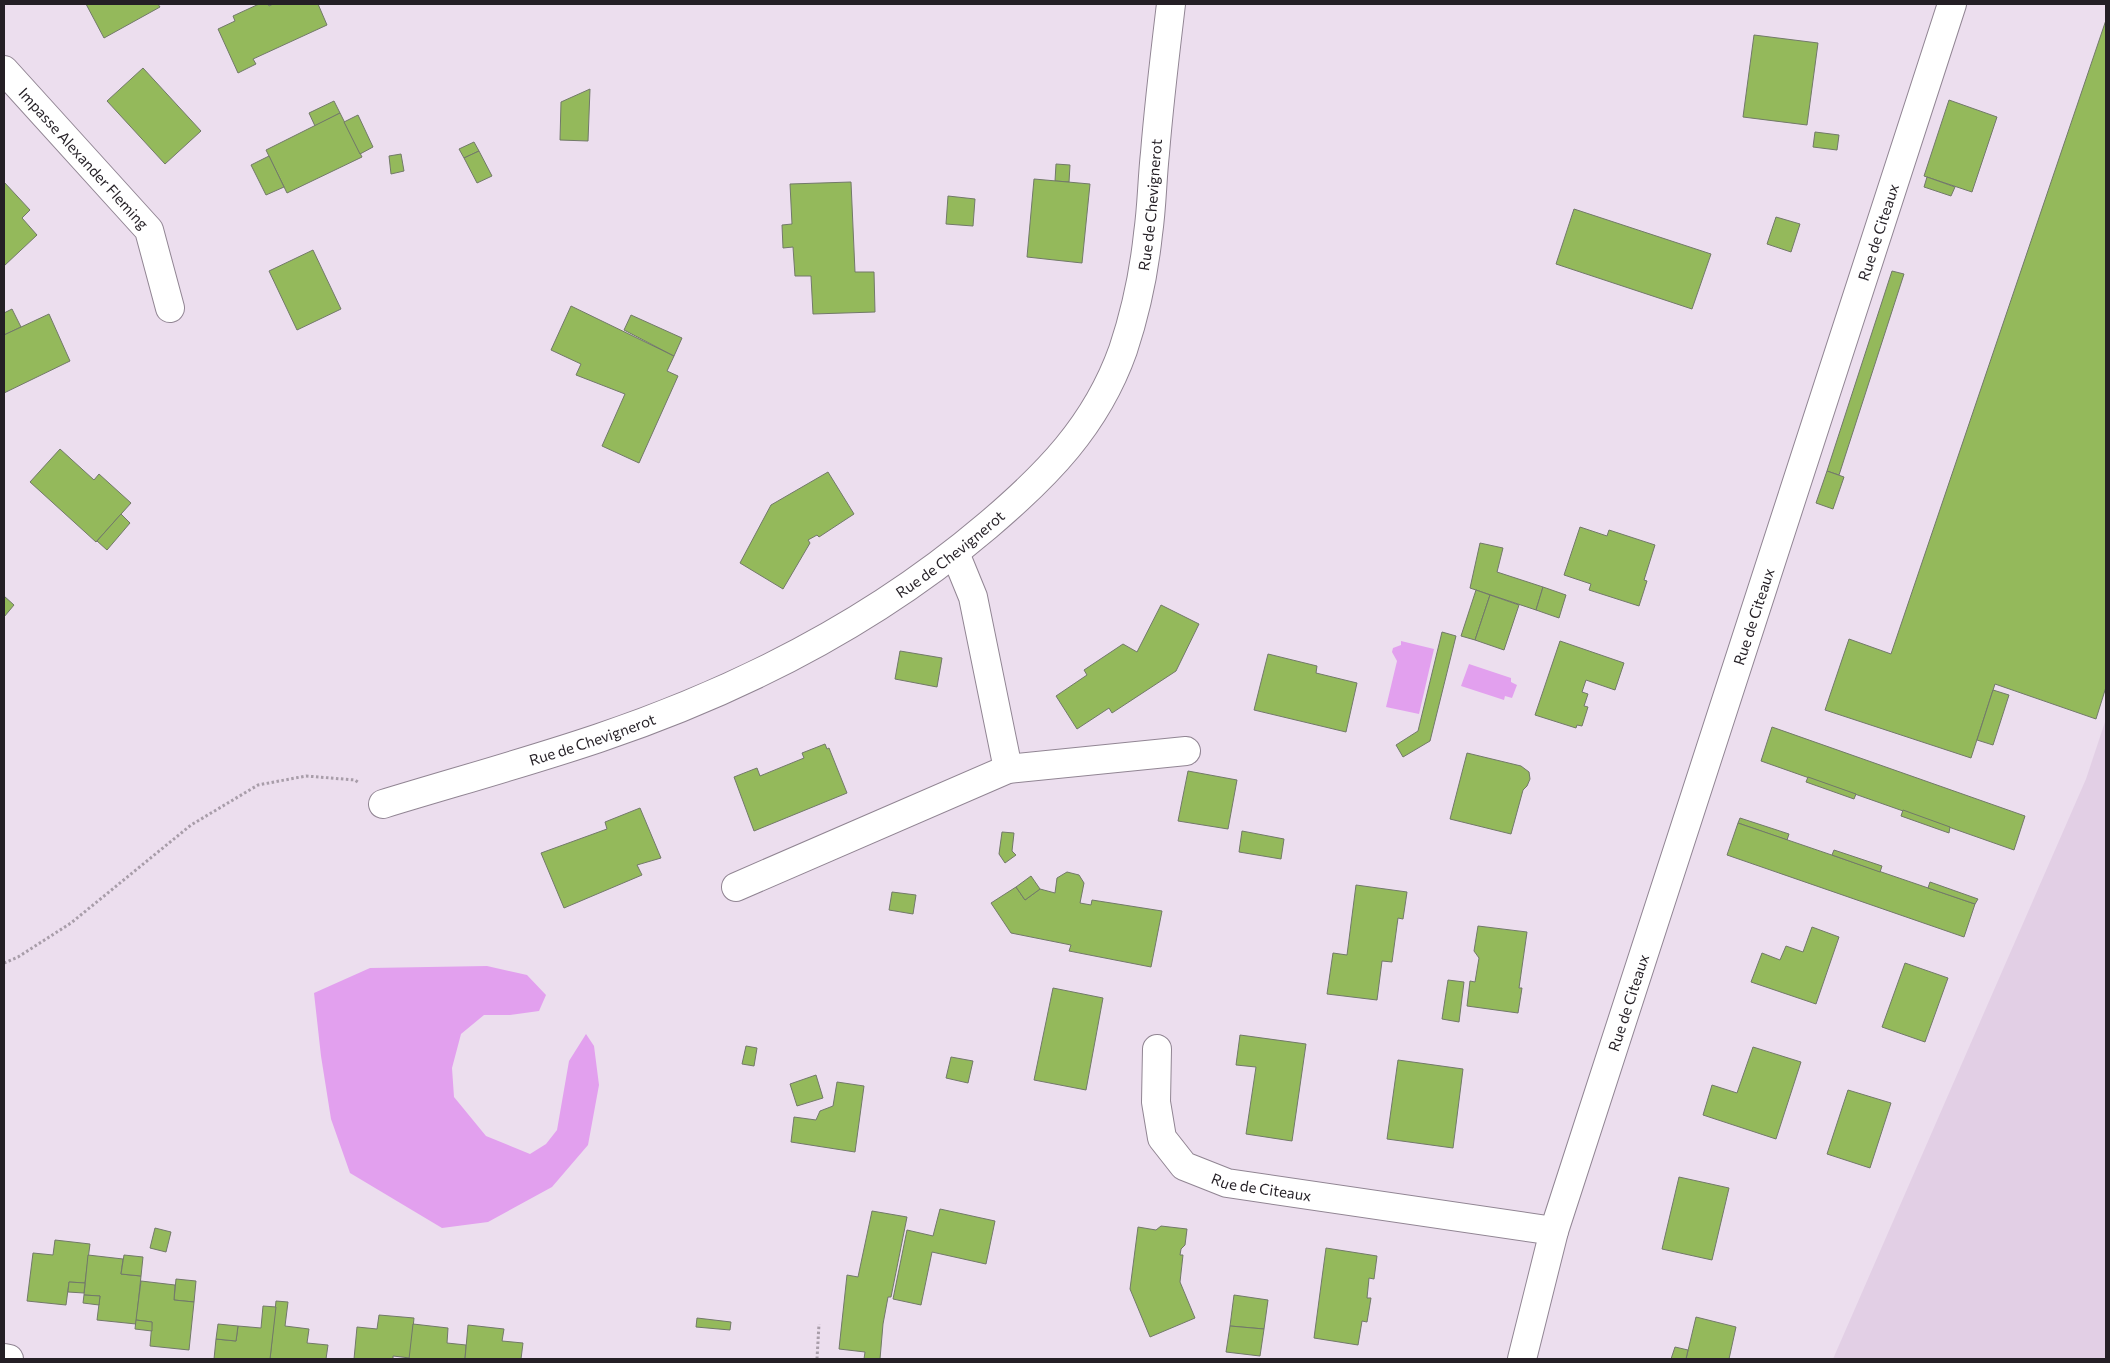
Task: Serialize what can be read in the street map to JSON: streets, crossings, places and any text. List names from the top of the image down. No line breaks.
{"streets":{"street":["Impasse Alexander Fleming","Rue de Chevignerot","Rue de Citeaux"]}}
